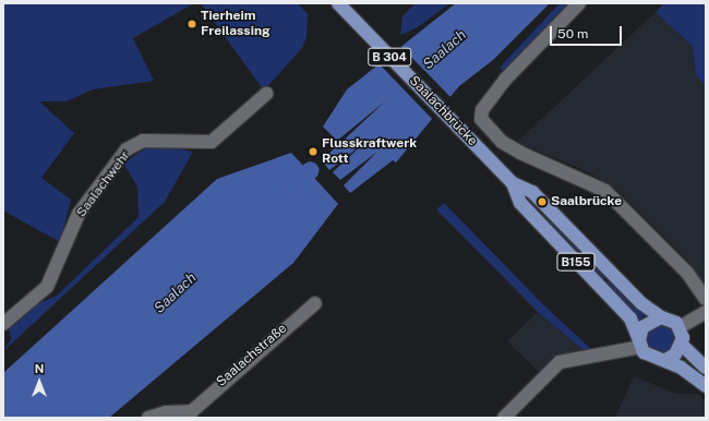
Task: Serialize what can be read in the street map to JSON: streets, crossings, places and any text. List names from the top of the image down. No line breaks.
{"streets":{"main road":["B 304","Saalachbrücke","B155"],"street":["Saalachwehr","Saalachstraße"]},"crossings":[["Saalachbrücke","B155"]],"water":["Saalach"],"places":["Tierheim Freilassing","Flusskraftwerk Rott","Saalbrücke"],"scale_bar":"50 m","north":"top"}
